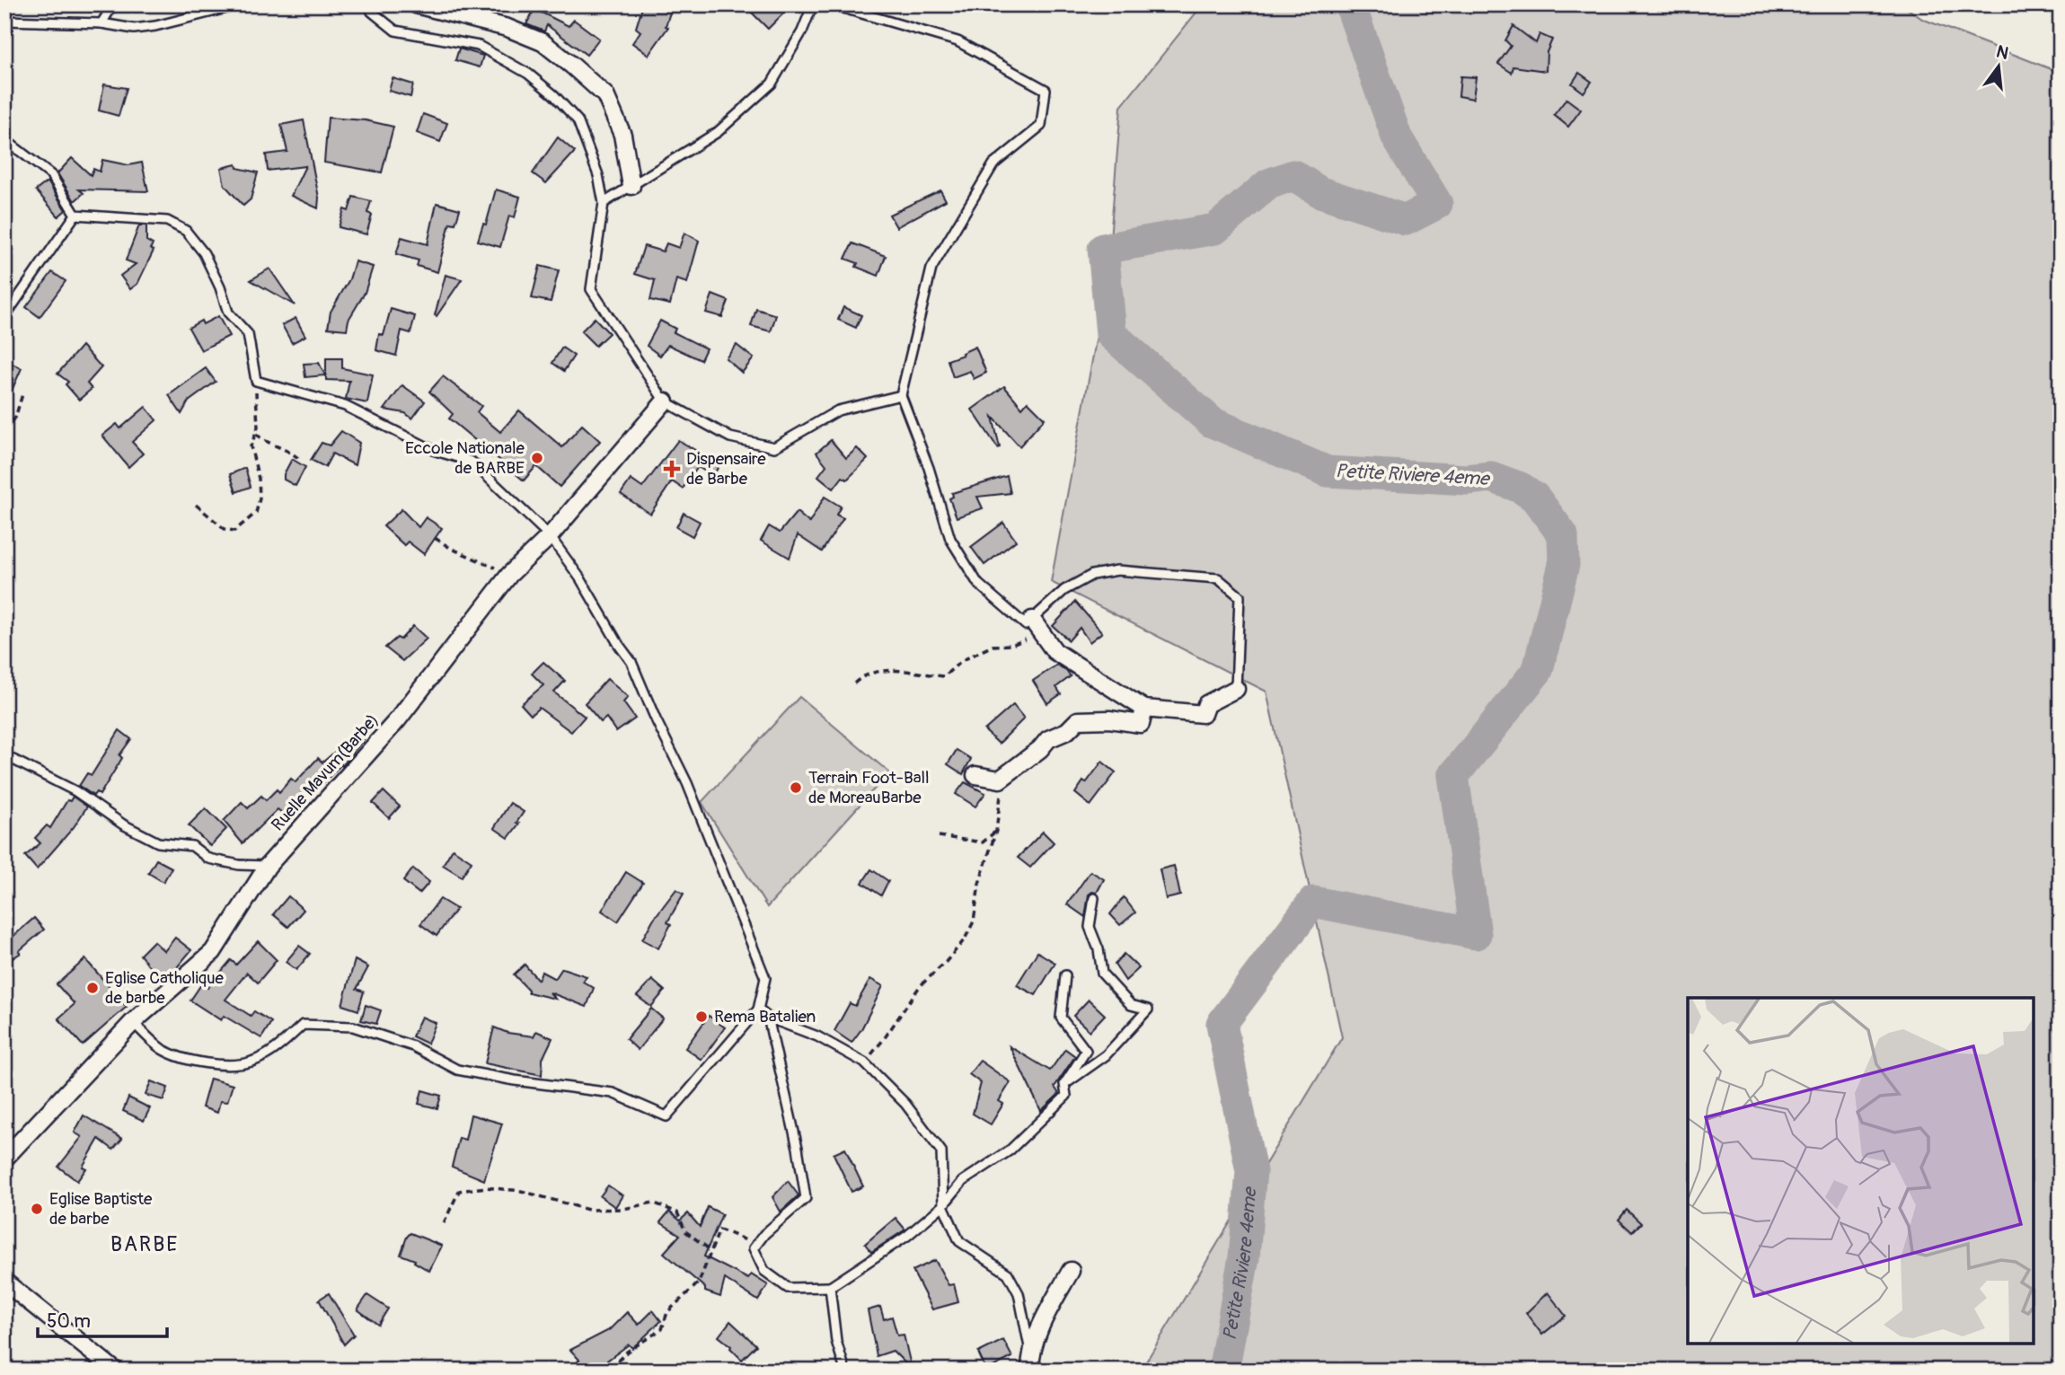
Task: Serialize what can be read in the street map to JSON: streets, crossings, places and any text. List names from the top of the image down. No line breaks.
{"streets":{"street":["Ruelle Mavum(Barbe)"]},"districts":["BARBE"],"water":["Petite Riviere 4eme"],"places":{"other":["Eccole Nationale de BARBE","Terrain Foot-Ball de MoreauBarbe","Eglise Catholique de barbe","Rema Batalien","Eglise Baptiste de barbe"],"health":["Dispensaire de Barbe"]},"scale_bar":"50 m","north":"top"}
